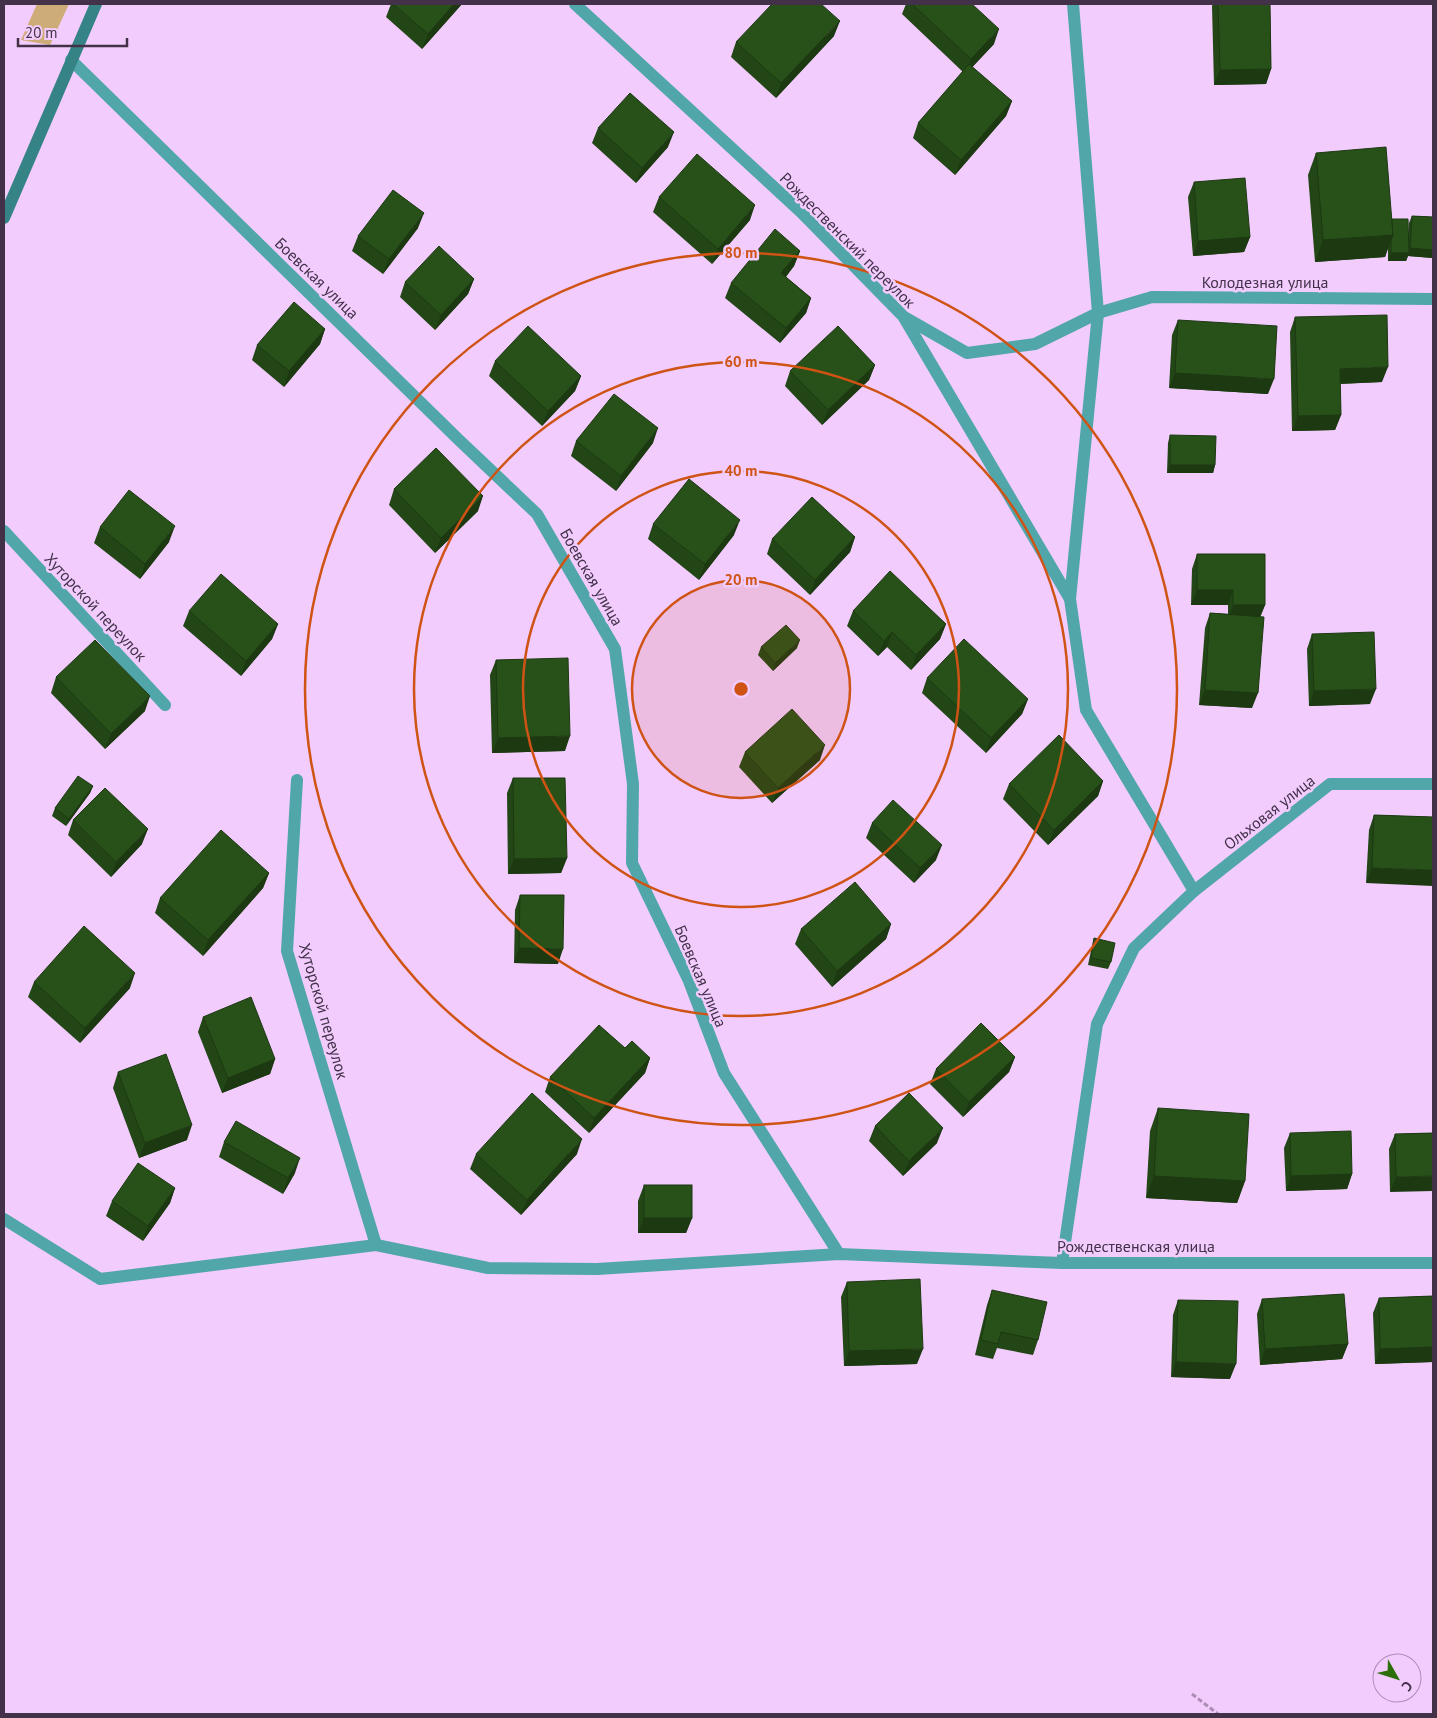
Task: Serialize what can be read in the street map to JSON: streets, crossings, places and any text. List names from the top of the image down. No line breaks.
{"streets":{"street":["Рождественский переулок","Боевская улица","Колодезная улица","Хуторской переулок","Ольховая улица","Рождественская улица"]},"crossings":[["Рождественский переулок","Колодезная улица"],["Боевская улица","Рождественская улица"],["Хуторской переулок","Рождественская улица"],["Ольховая улица","Рождественская улица"]],"scale_bar":"20 m","north":"bottom right","rings":["80 m","60 m","40 m","20 m"]}
